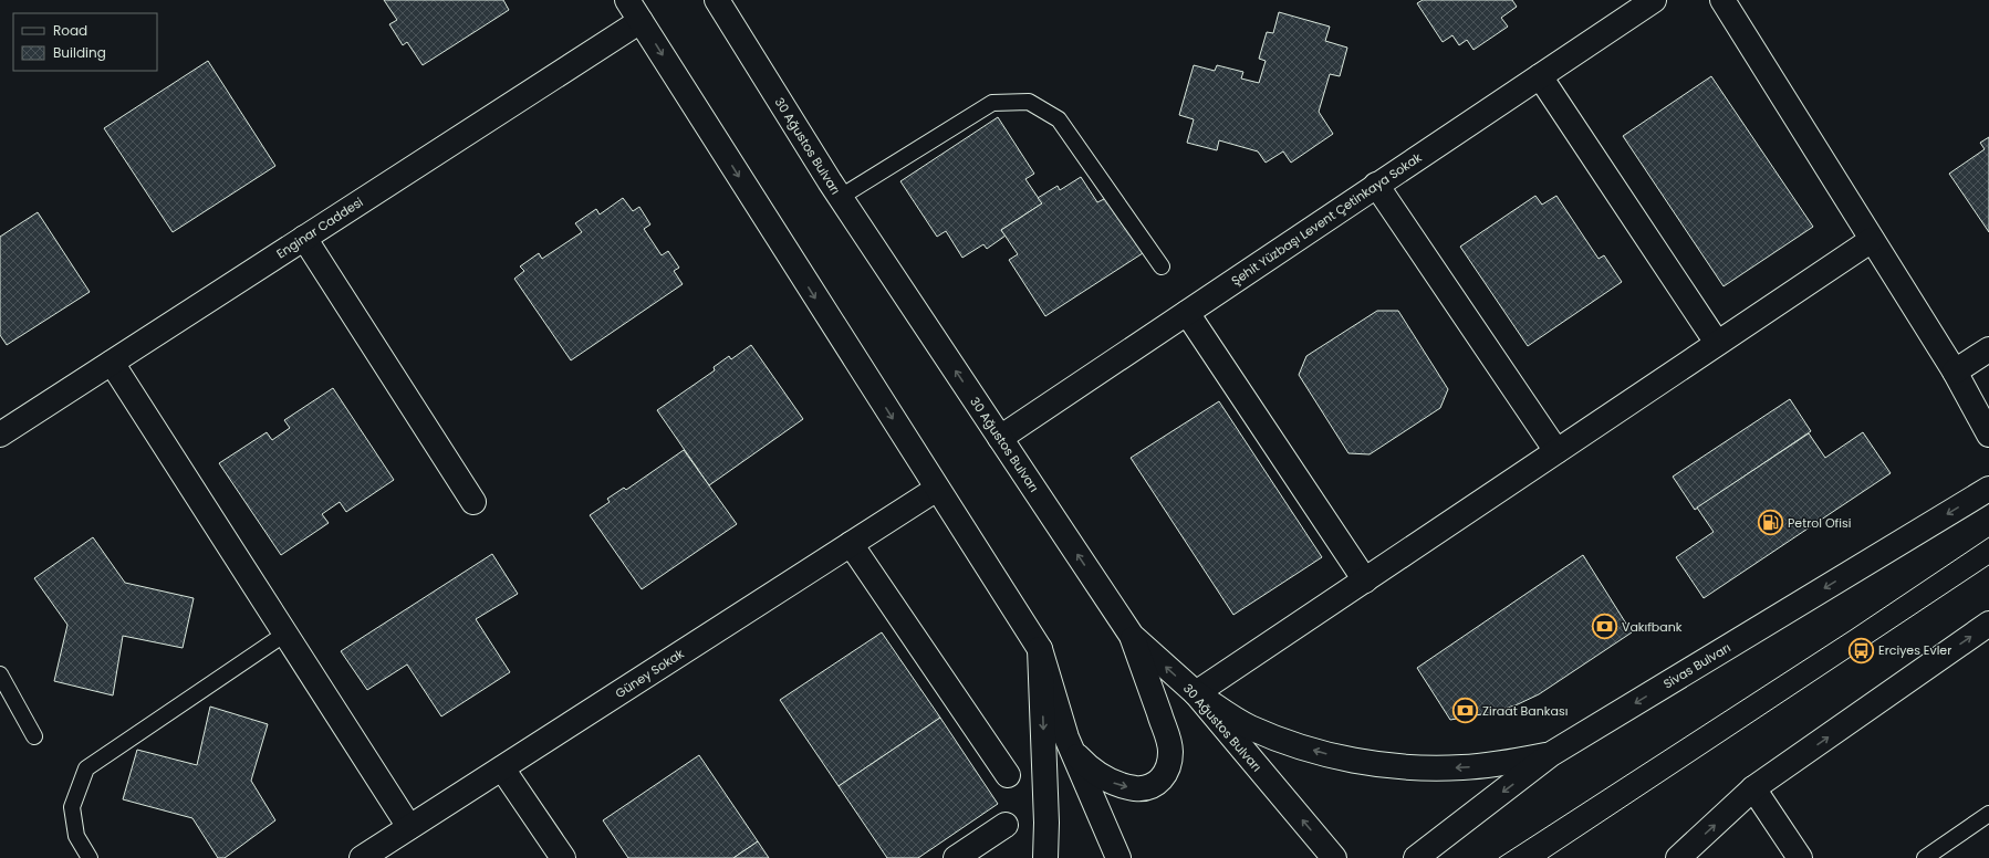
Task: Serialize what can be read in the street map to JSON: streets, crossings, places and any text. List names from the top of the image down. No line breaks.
{"streets":{"main road":["30 Ağustos Bulvarı","Şehit Yüzbaşı Levent Çetinkaya Sokak","Enginar Caddesi","Sivas Bulvarı","Güney Sokak"]},"crossings":[["30 Ağustos Bulvarı","Şehit Yüzbaşı Levent Çetinkaya Sokak"]],"places":{"fuel station":["Petrol Ofisi"],"bank":["Vakıfbank","Ziraat Bankası"],"bus stop":["Erciyes Evler"]},"legend":["Road","Building"]}
